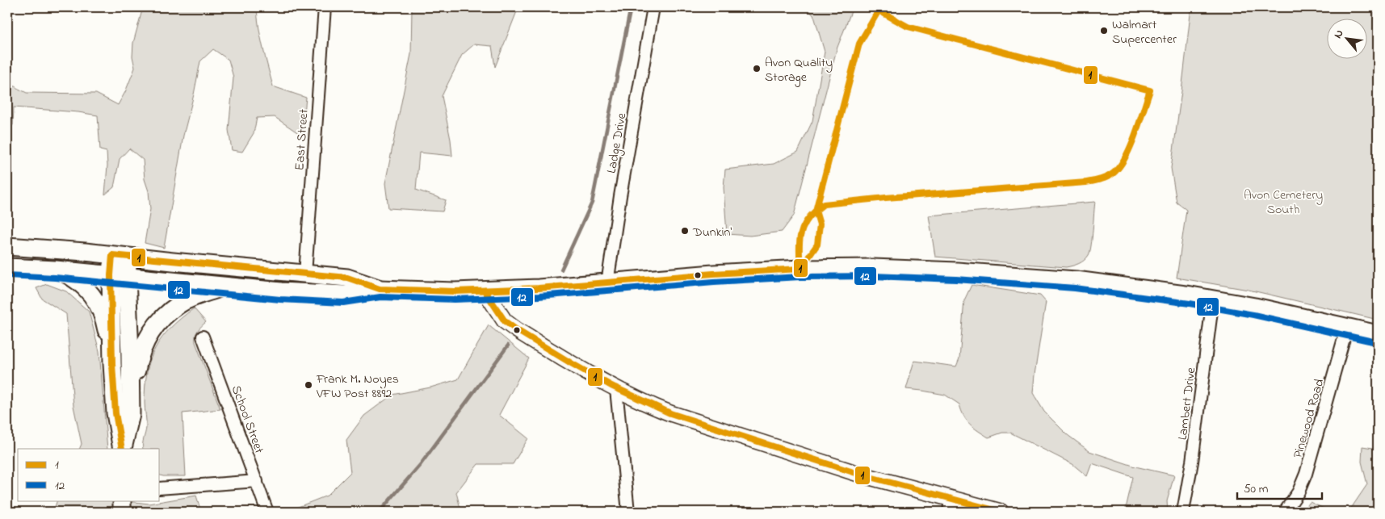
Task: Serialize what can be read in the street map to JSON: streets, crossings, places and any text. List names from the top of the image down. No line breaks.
{"streets":{"street":["East Street","Ladge Drive","Lambert Drive","Pinewood Road","School Street"]},"parks":["Avon Cemetery South"],"places":["Walmart Supercenter","Avon Quality Storage","Dunkin'","Frank M. Noyes VFW Post 8892"],"lines":["transit line 1","transit line 12"],"legend":["1","12"],"scale_bar":"50 m","north":"top left"}
